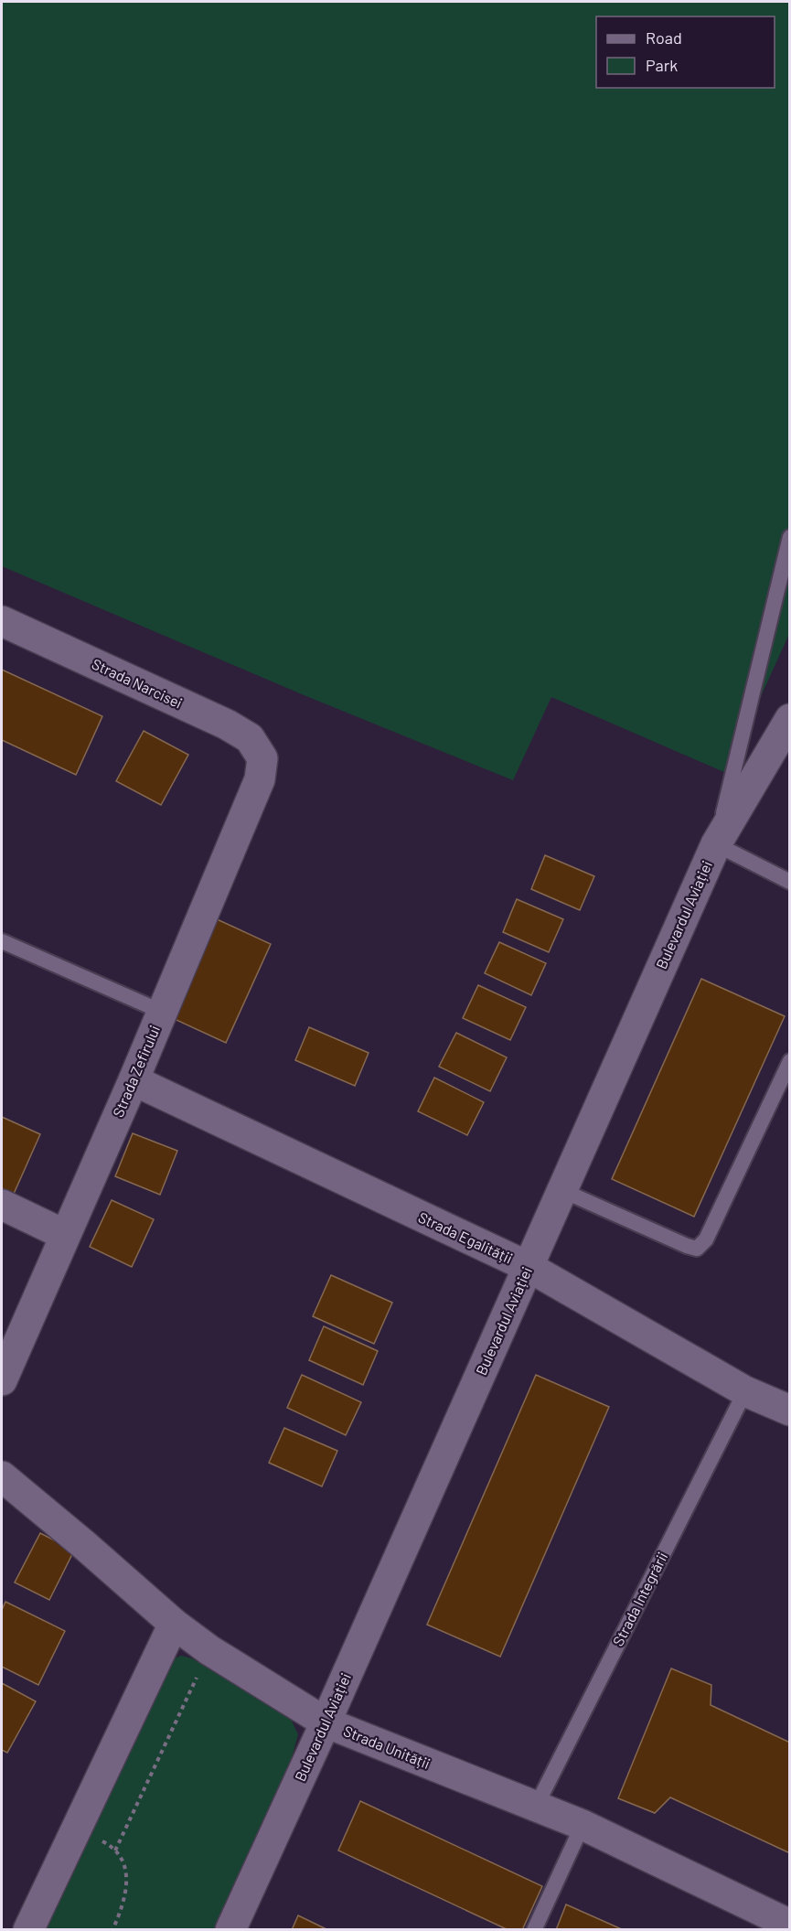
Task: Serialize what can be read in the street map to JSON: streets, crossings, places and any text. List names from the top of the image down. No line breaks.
{"streets":{"street":["Strada Narcisei","Bulevardul Aviației","Strada Zefirului","Strada Egalității","Strada Unității"],"lane":["Strada Integrării"]},"crossings":[["Strada Narcisei","Strada Zefirului"],["Bulevardul Aviației","Strada Egalității"],["Bulevardul Aviației","Strada Unității"],["Strada Zefirului","Strada Egalității"],["Strada Egalității","Strada Integrării"],["Strada Integrării","Strada Unității"]],"legend":["Road","Park"]}
